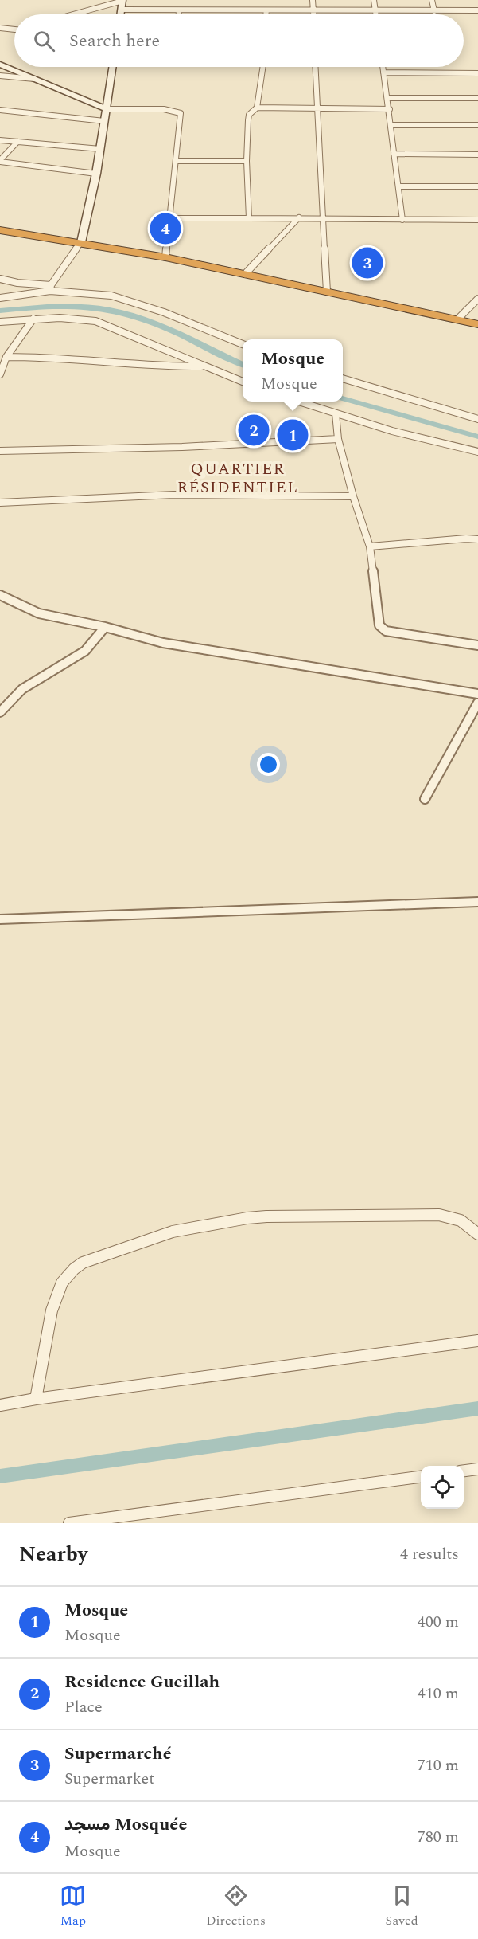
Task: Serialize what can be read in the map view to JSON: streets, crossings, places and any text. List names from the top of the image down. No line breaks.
{"districts":["QUARTIER RÉSIDENTIEL"],"page":{"search":"Search here","pins":["4","3","2","1"],"popup":["Mosque","Mosque"],"heading":["Nearby","4 results"],"list":[{"mark":"1","name":"Mosque","note":"Mosque","value":"400 m"},{"mark":"2","name":"Residence Gueillah","note":"Place","value":"410 m"},{"mark":"3","name":"Supermarché","note":"Supermarket","value":"710 m"},{"mark":"4","name":"مسجد Mosquée","note":"Mosque","value":"780 m"}],"nav":["Map","Directions","Saved"]}}
